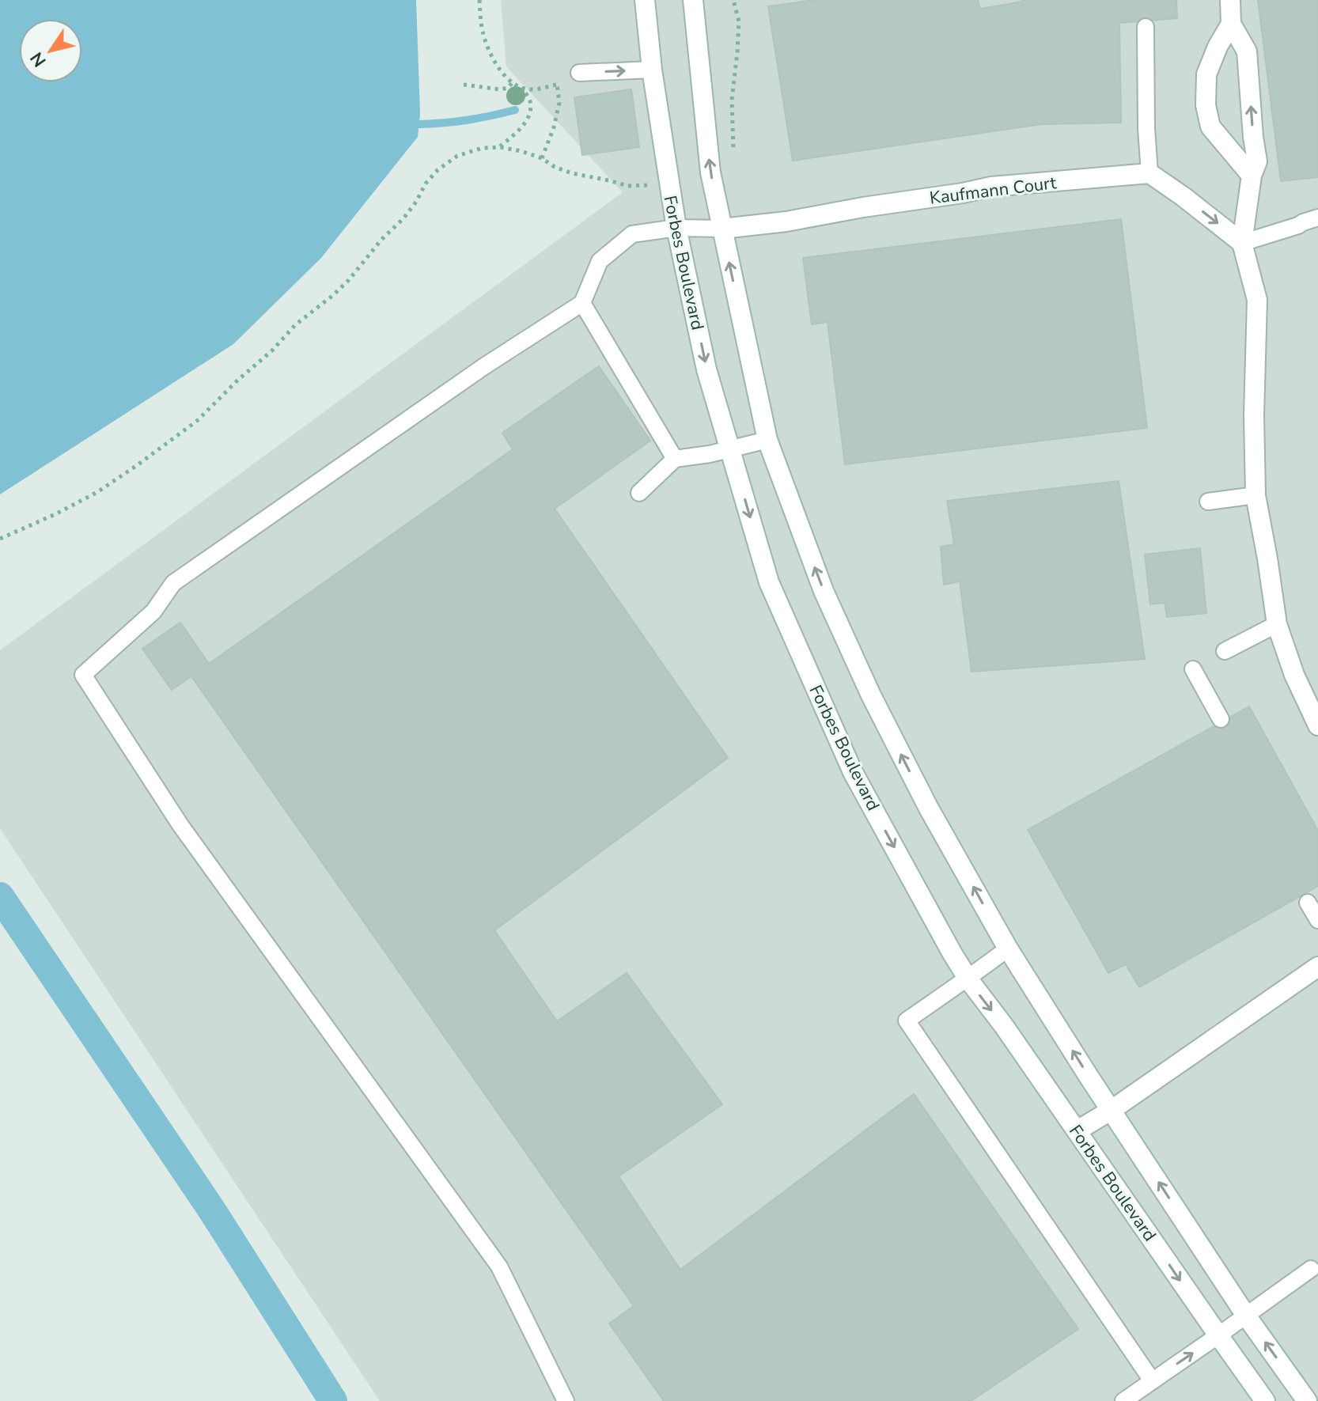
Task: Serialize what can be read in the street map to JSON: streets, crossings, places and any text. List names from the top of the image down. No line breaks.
{"streets":{"main road":["Kaufmann Court","Forbes Boulevard"]},"crossings":[["Kaufmann Court","Forbes Boulevard"]],"north":"bottom left"}
